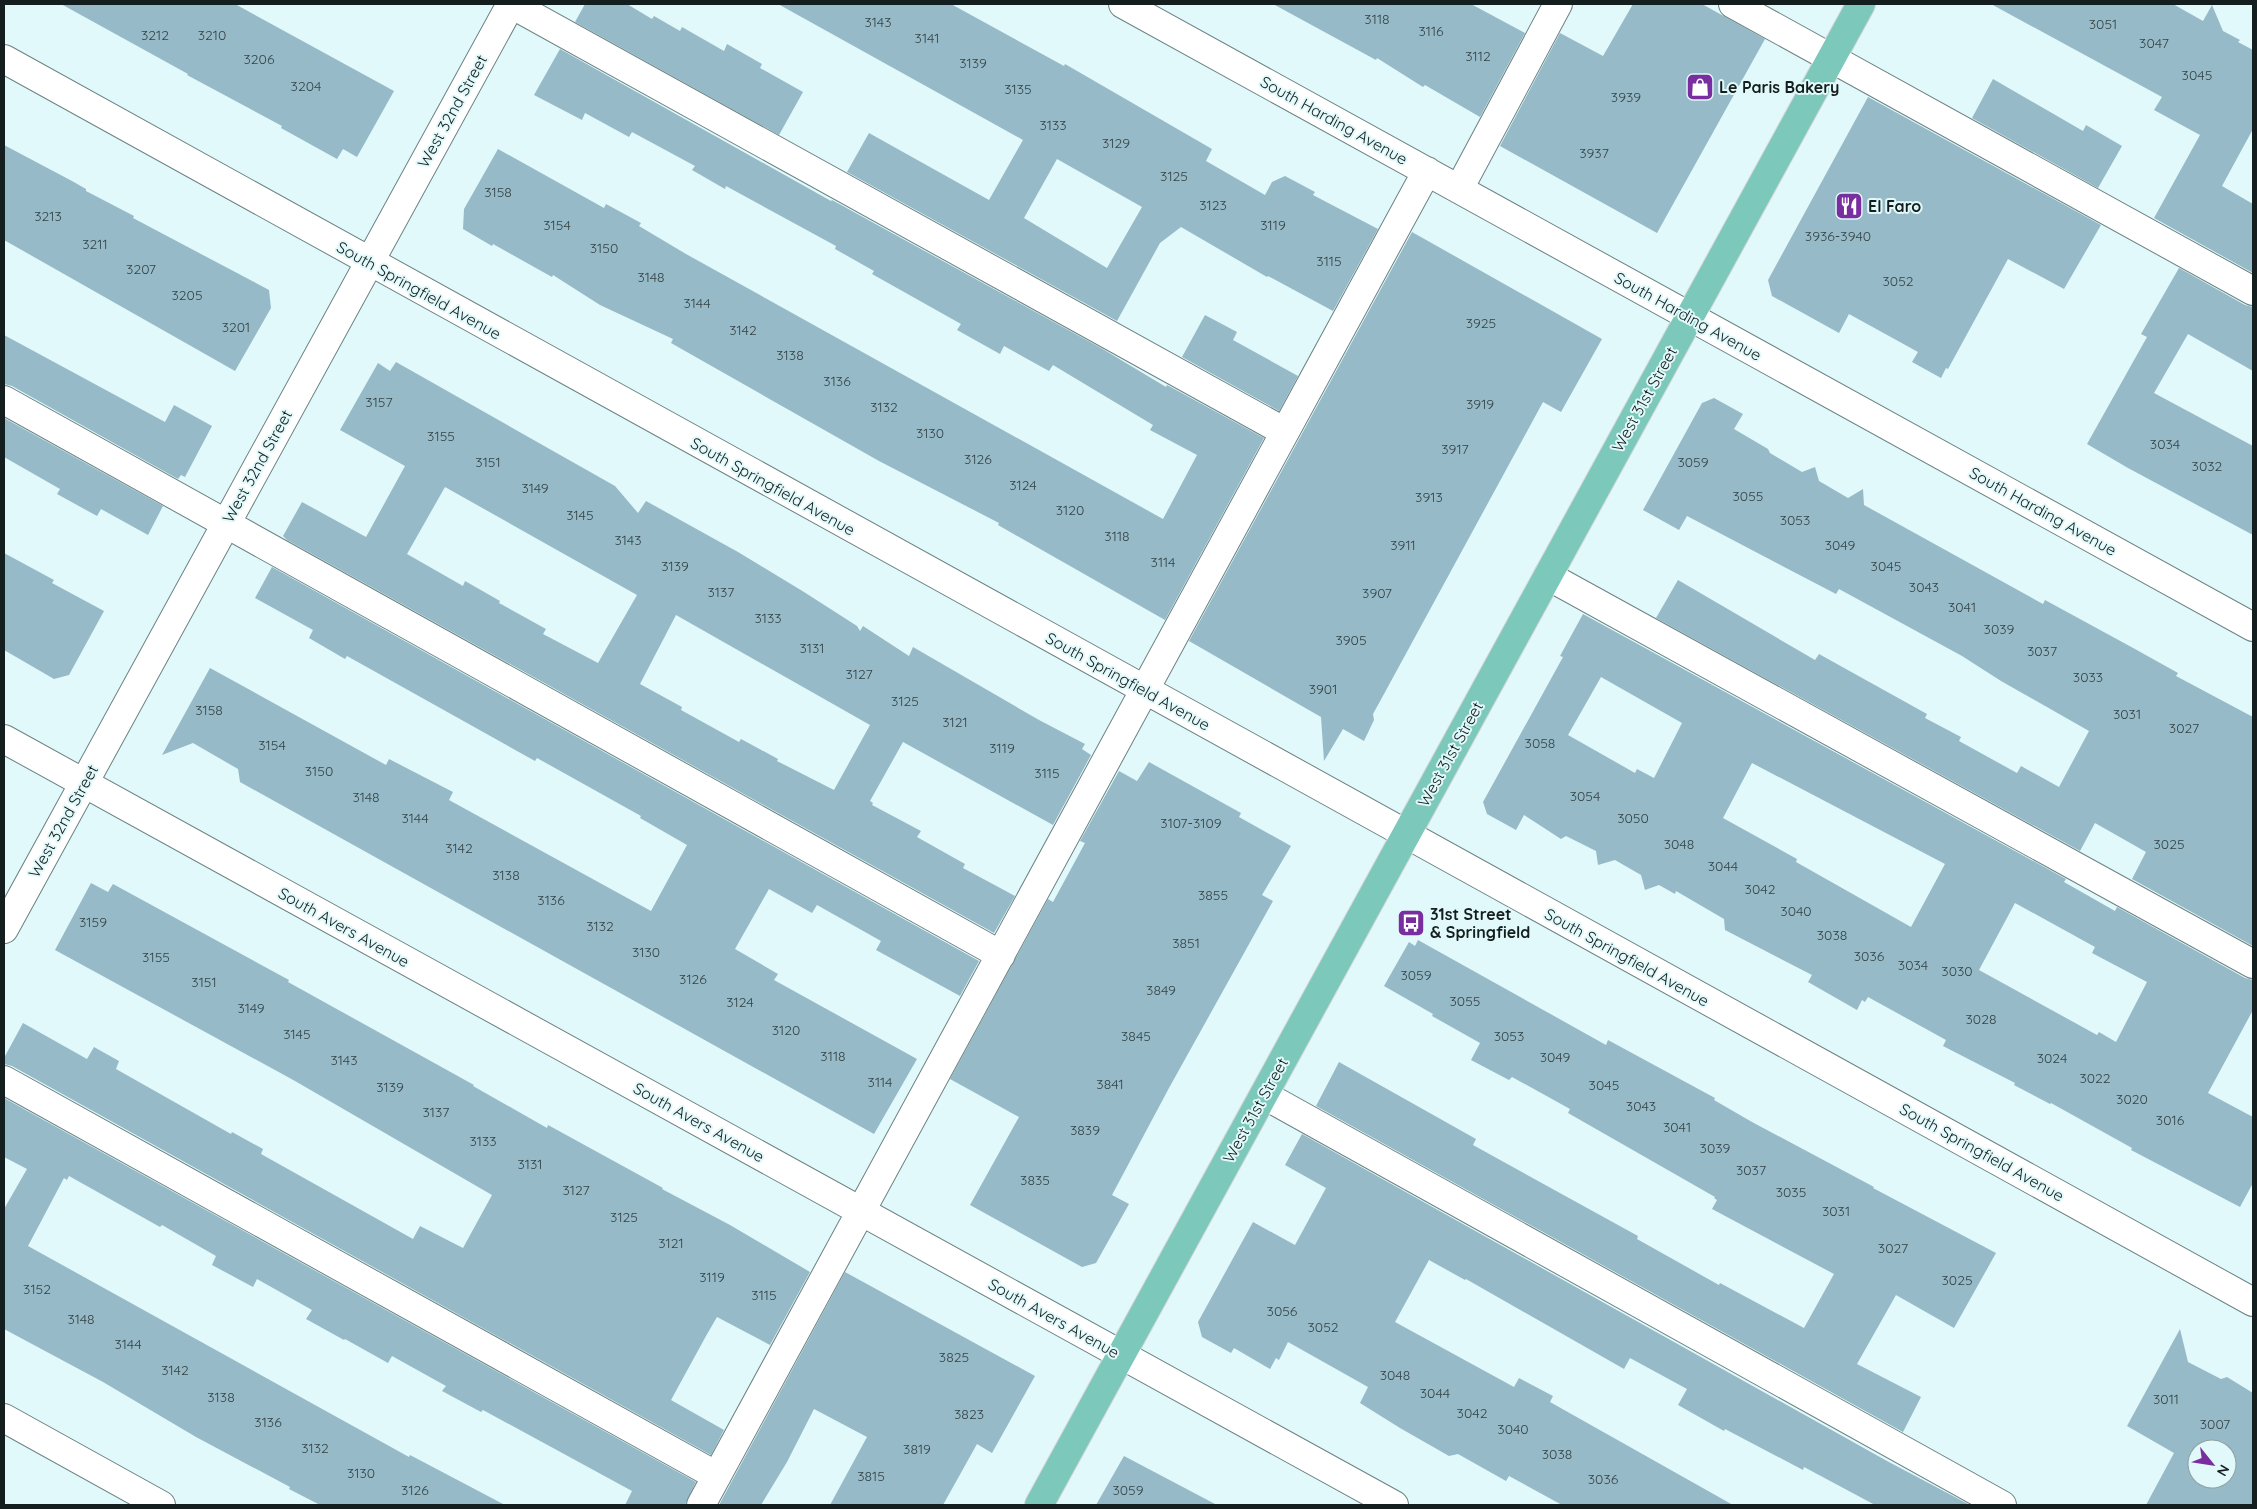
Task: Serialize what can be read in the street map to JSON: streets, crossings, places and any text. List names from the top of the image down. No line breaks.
{"streets":{"main road":["West 31st Street"],"street":["West 32nd Street","South Harding Avenue","South Springfield Avenue","South Avers Avenue"]},"crossings":[["West 32nd Street","South Springfield Avenue"],["West 32nd Street","South Avers Avenue"],["South Harding Avenue","West 31st Street"],["South Springfield Avenue","West 31st Street"],["West 31st Street","South Avers Avenue"]],"places":{"shop":["Le Paris Bakery"],"restaurant":["El Faro"],"bus stop":["31st Street & Springfield"]},"house_numbers":["3118","3143","3051","3116","3212","3210","3141","3047","3112","3206","3139","3045","3204","3135","3939","3133","3129","3937","3125","3158","3123","3213","3154","3119","3936-3940","3211","3150","3115","3207","3148","3052","3205","3144","3925","3201","3142","3138","3136","3157","3919","3132","3130","3155","3034","3917","3126","3151","3059","3032","3124","3149","3055","3913","3120","3145","3053","3118","3143","3911","3049","3114","3139","3045","3043","3137","3907","3041","3133","3039","3905","3131","3037","3127","3033","3901","3125","3158","3031","3121","3027","3058","3154","3119","3150","3115","3054","3148","3144","3050","3107-3109","3048","3025","3142","3044","3138","3042","3855","3136","3040","3159","3132","3038","3851","3130","3036","3155","3034","3030","3059","3126","3151","3849","3055","3124","3149","3028","3120","3145","3845","3053","3118","3049","3024","3143","3022","3114","3841","3045","3139","3020","3043","3137","3016","3041","3839","3133","3039","3131","3037","3835","3127","3035","3031","3125","3121","3027","3119","3025","3152","3115","3056","3148","3052","3144","3825","3142","3048","3044","3138","3011","3042","3823","3136","3007","3040","3132","3819","3038","3130","3815","3036","3126","3059"],"north":"bottom right"}
